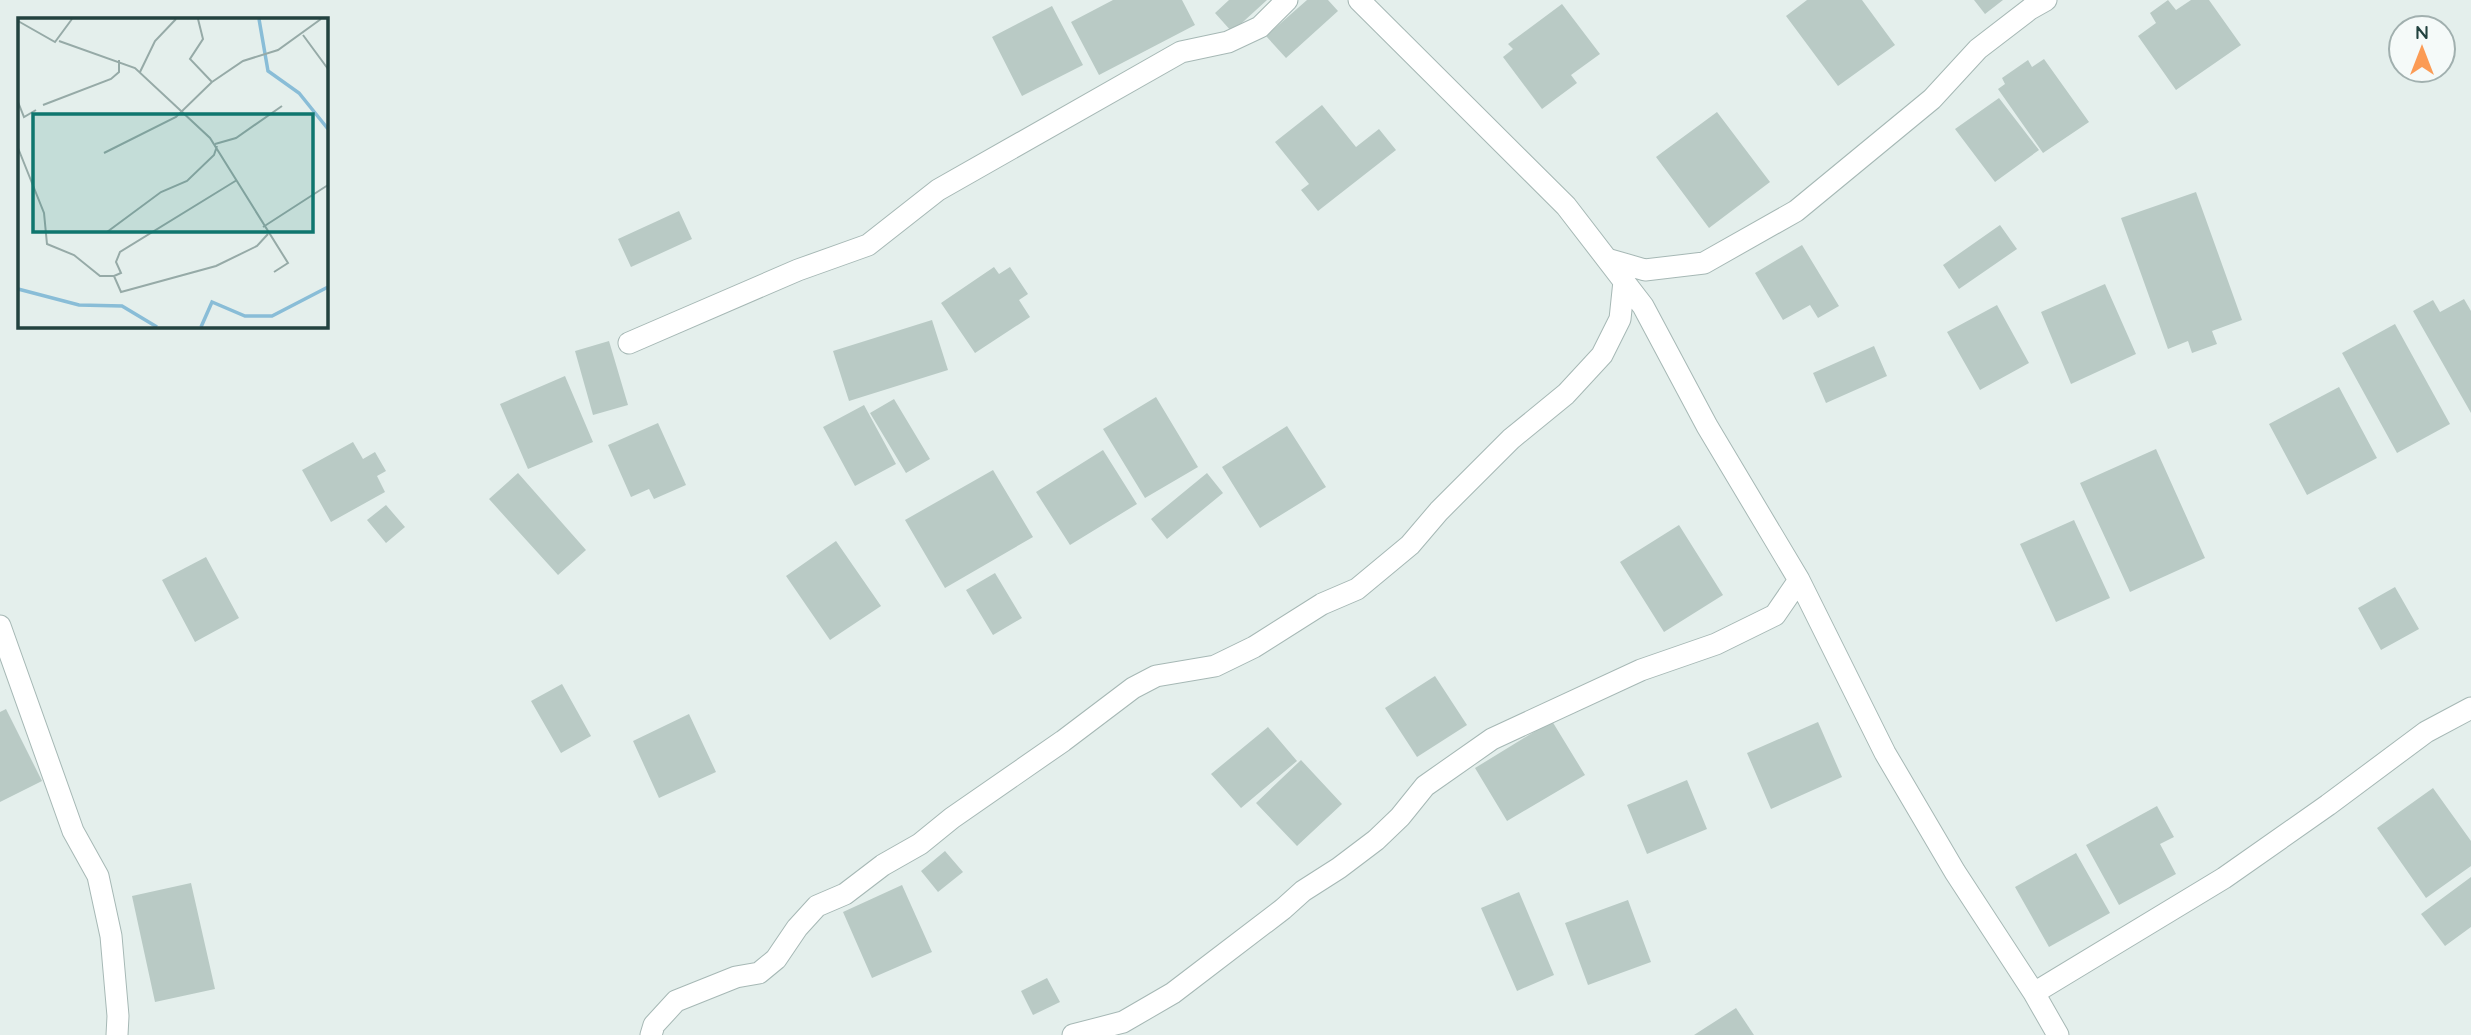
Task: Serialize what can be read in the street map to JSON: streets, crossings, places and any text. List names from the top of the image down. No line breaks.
{"north":"top"}
